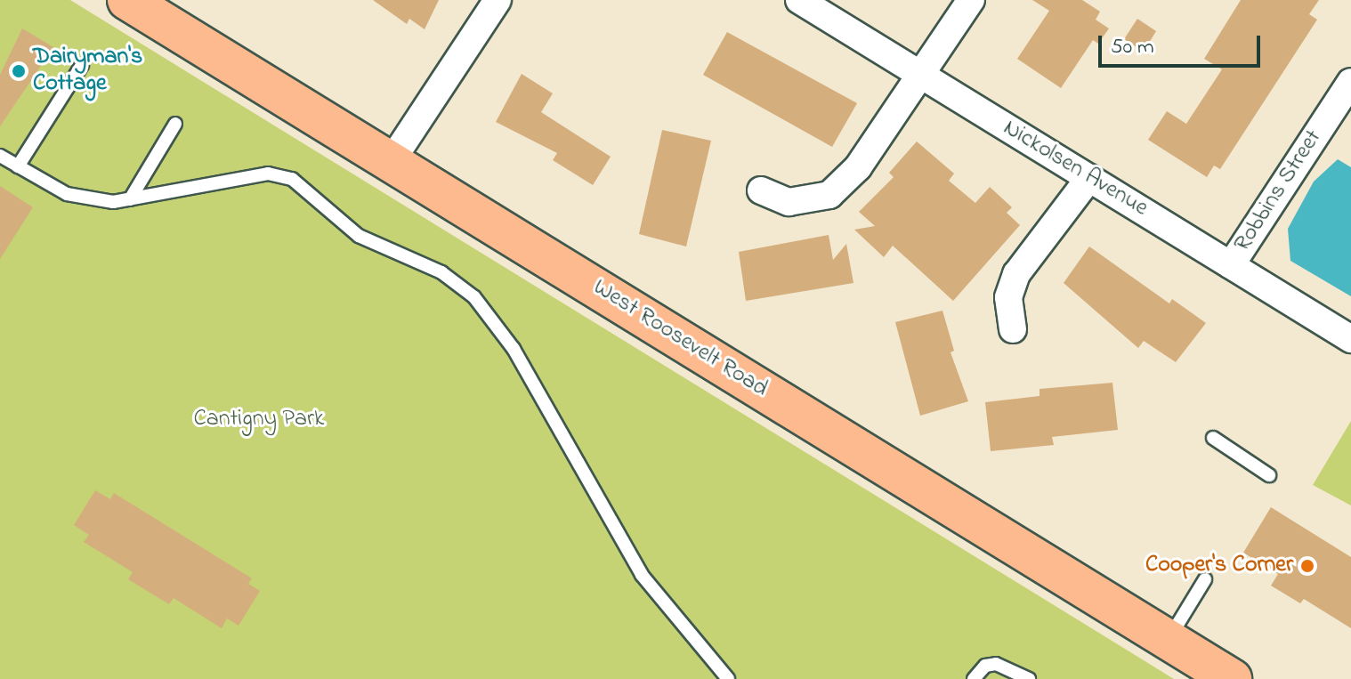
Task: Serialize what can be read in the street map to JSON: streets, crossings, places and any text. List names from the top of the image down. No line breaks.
{"streets":{"main road":["West Roosevelt Road"],"street":["Nickolsen Avenue","Robbins Street"]},"crossings":[["Nickolsen Avenue","Robbins Street"]],"parks":["Cantigny Park"],"places":["Dairyman's Cottage","Cooper's Corner"],"scale_bar":"50 m"}
